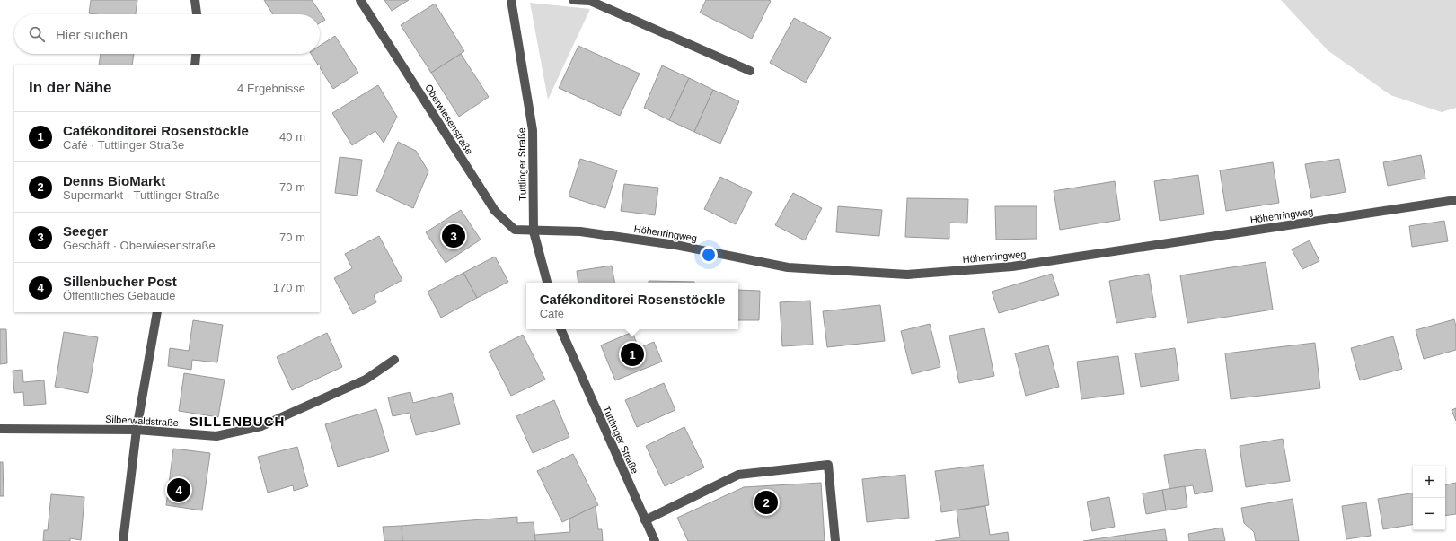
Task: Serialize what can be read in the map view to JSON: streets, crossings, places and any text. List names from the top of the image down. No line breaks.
{"streets":{"street":["Oberwiesenstraße","Tuttlinger Straße","Höhenringweg","Silberwaldstraße"]},"crossings":[["Oberwiesenstraße","Tuttlinger Straße"],["Oberwiesenstraße","Höhenringweg"],["Tuttlinger Straße","Höhenringweg"]],"districts":["SILLENBUCH"],"page":{"search":"Hier suchen","heading":["In der Nähe","4 Ergebnisse"],"list":[{"mark":"1","name":"Cafékonditorei Rosenstöckle","note":"Café · Tuttlinger Straße","value":"40 m"},{"mark":"2","name":"Denns BioMarkt","note":"Supermarkt · Tuttlinger Straße","value":"70 m"},{"mark":"3","name":"Seeger","note":"Geschäft · Oberwiesenstraße","value":"70 m"},{"mark":"4","name":"Sillenbucher Post","note":"Öffentliches Gebäude","value":"170 m"}],"pins":["3","1","4","2"],"popup":["Cafékonditorei Rosenstöckle","Café"],"map_buttons":["+","−"]}}
